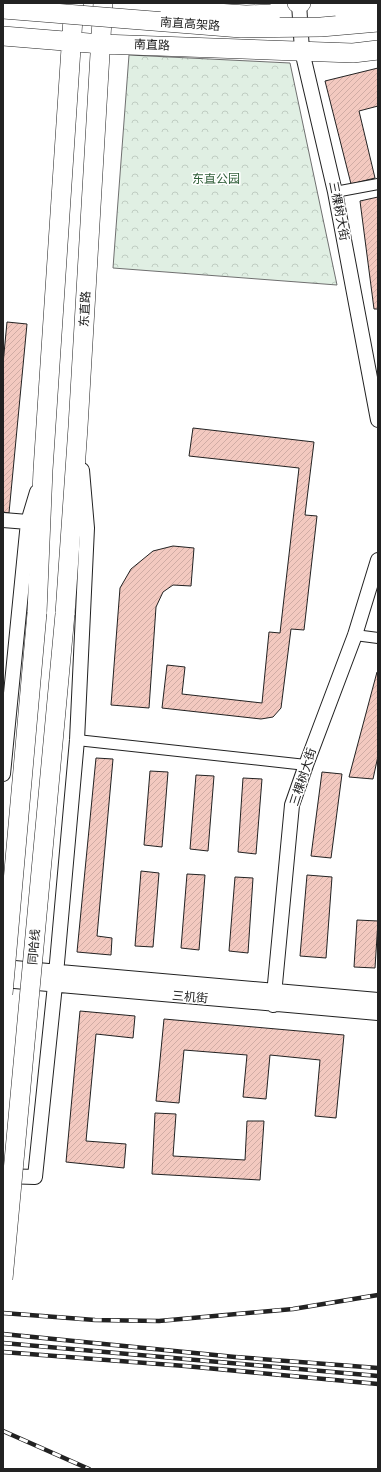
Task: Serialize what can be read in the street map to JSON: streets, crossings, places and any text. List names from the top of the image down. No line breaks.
{"streets":{"highway":["南直高架路","南直路","东直路","同哈线"],"main road":["三棵树大街","三机街"]},"crossings":[["南直路","三棵树大街"],["南直路","东直路"],["三棵树大街","三机街"],["东直路","同哈线"]],"parks":["东直公园"]}
